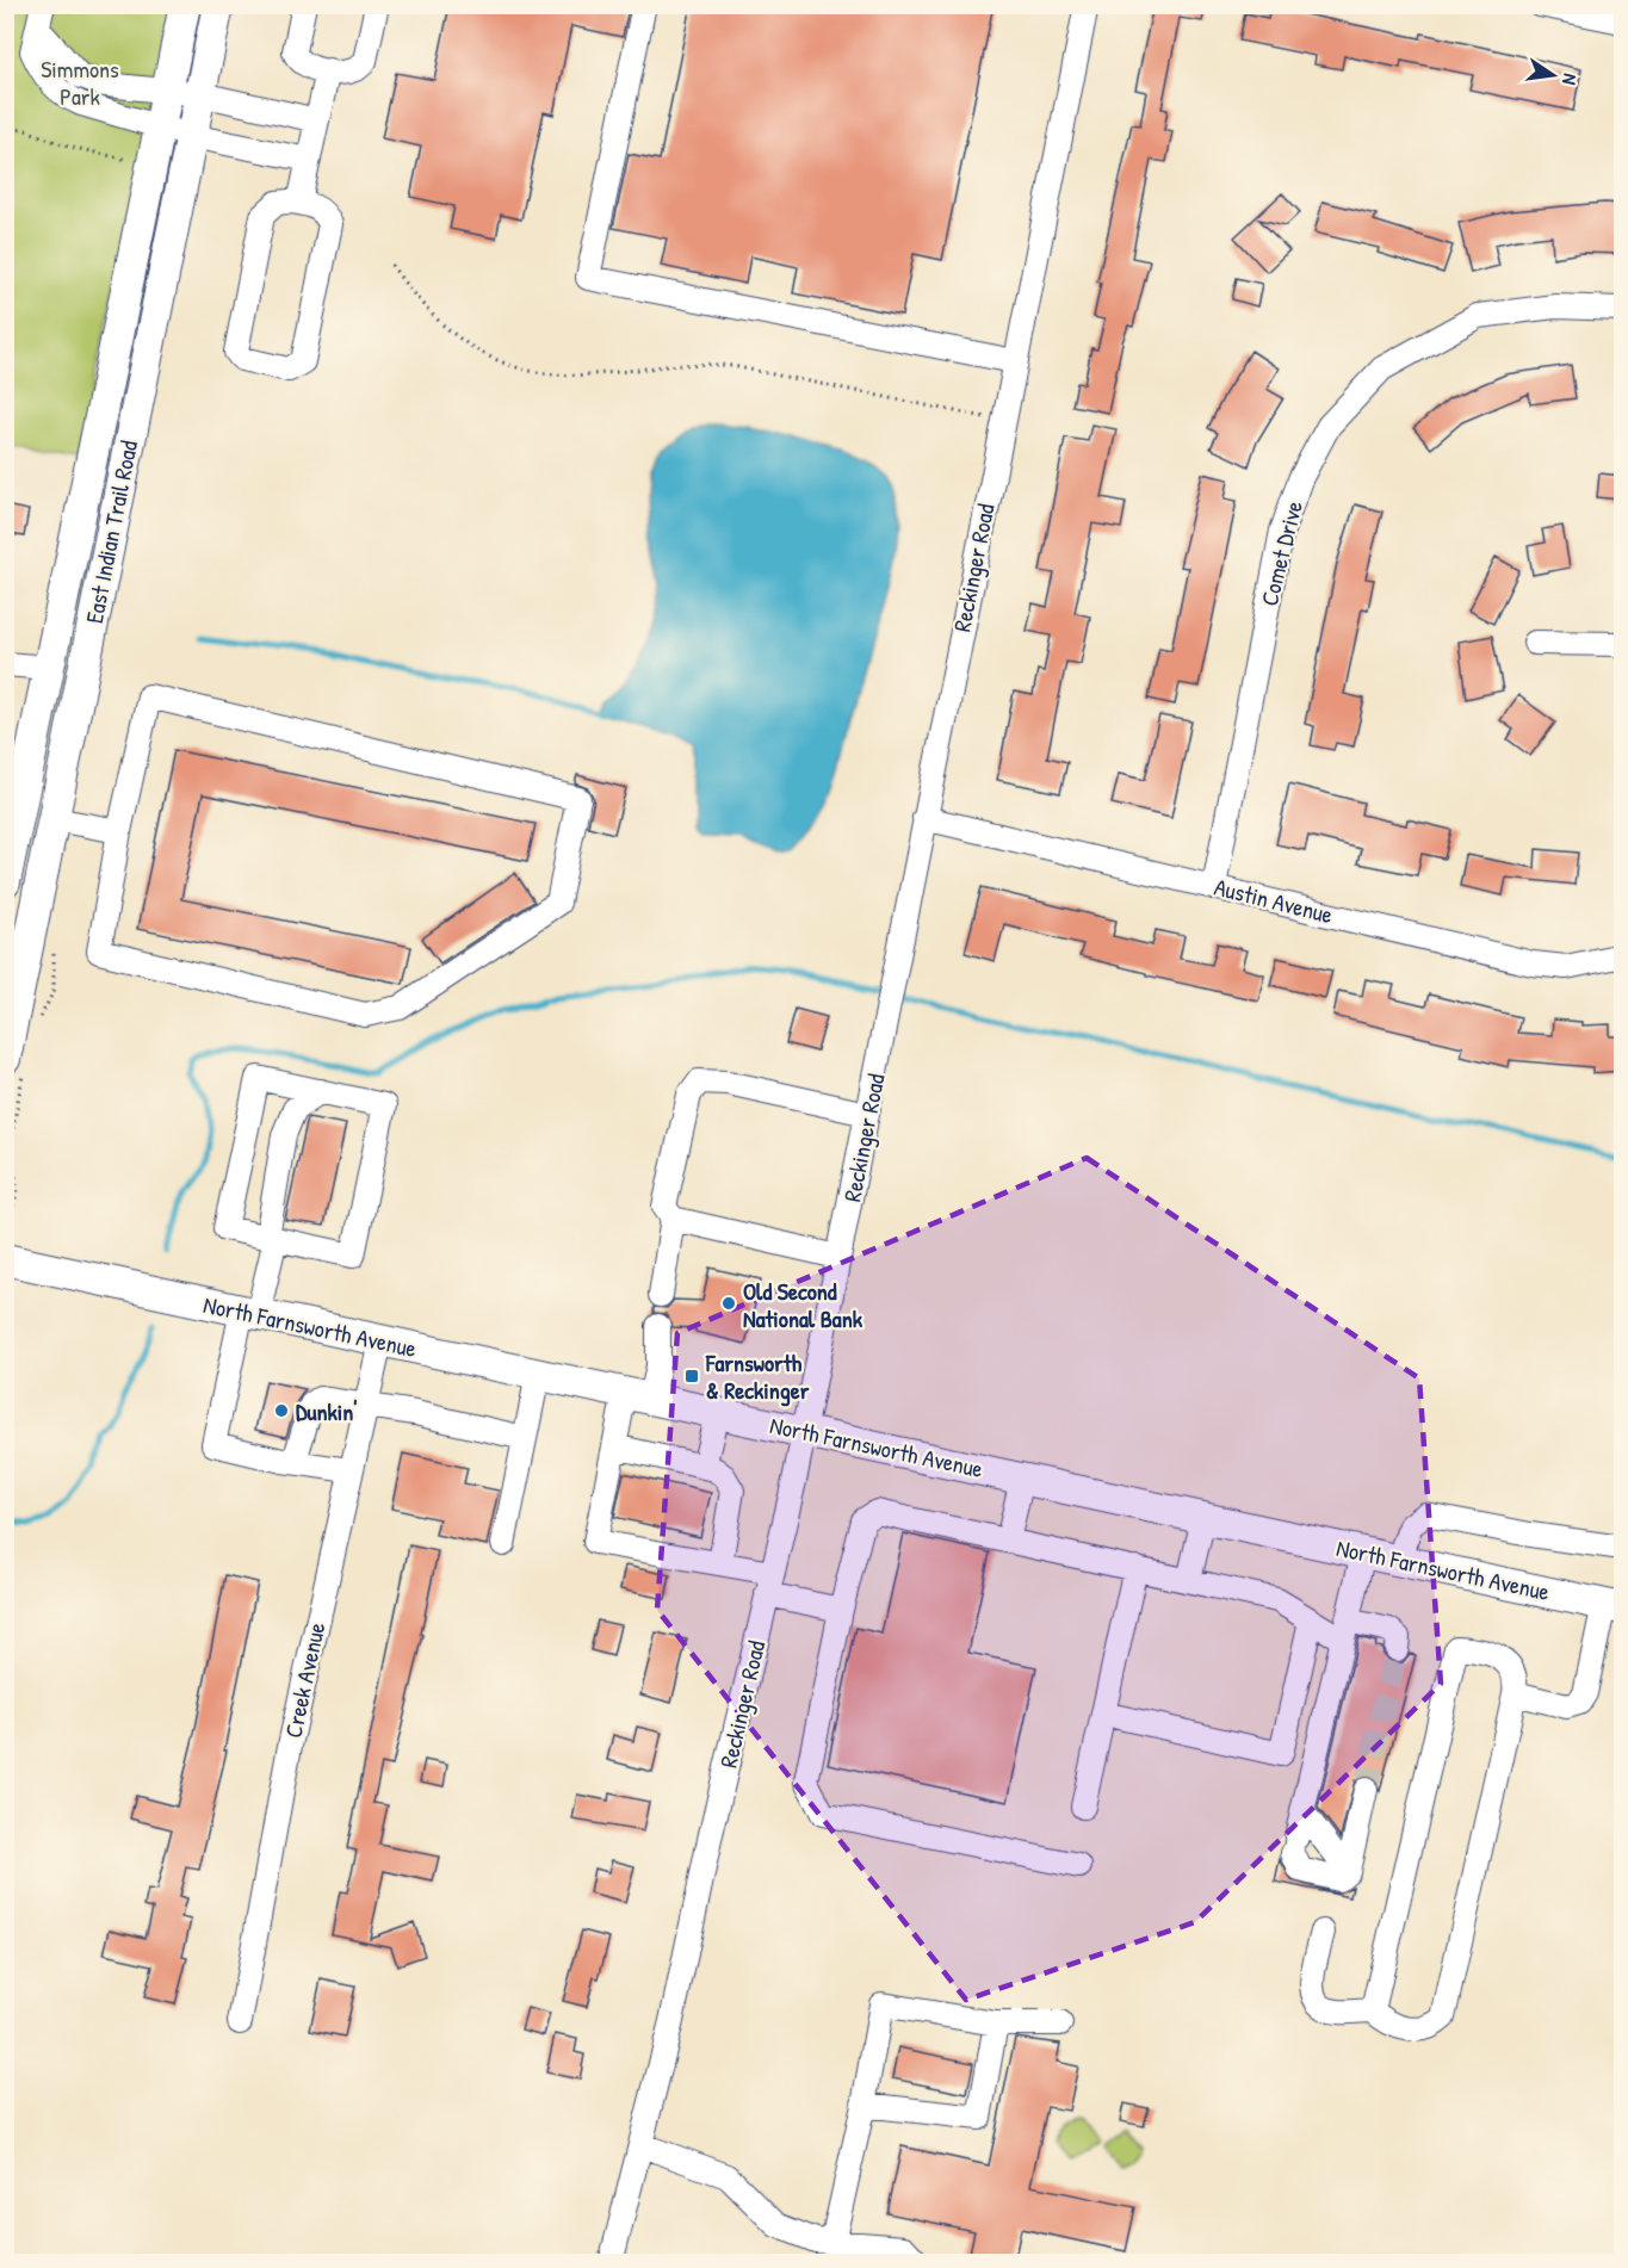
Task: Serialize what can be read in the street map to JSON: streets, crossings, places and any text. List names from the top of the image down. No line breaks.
{"streets":{"main road":["East Indian Trail Road","North Farnsworth Avenue"],"street":["Comet Drive","Reckinger Road","Austin Avenue","Creek Avenue"]},"crossings":[["Comet Drive","Austin Avenue"],["Reckinger Road","Austin Avenue"],["Reckinger Road","North Farnsworth Avenue"],["North Farnsworth Avenue","Creek Avenue"]],"parks":["Simmons Park"],"places":{"other":["Old Second National Bank","Dunkin'"],"transit":["Farnsworth & Reckinger"]},"north":"right"}
